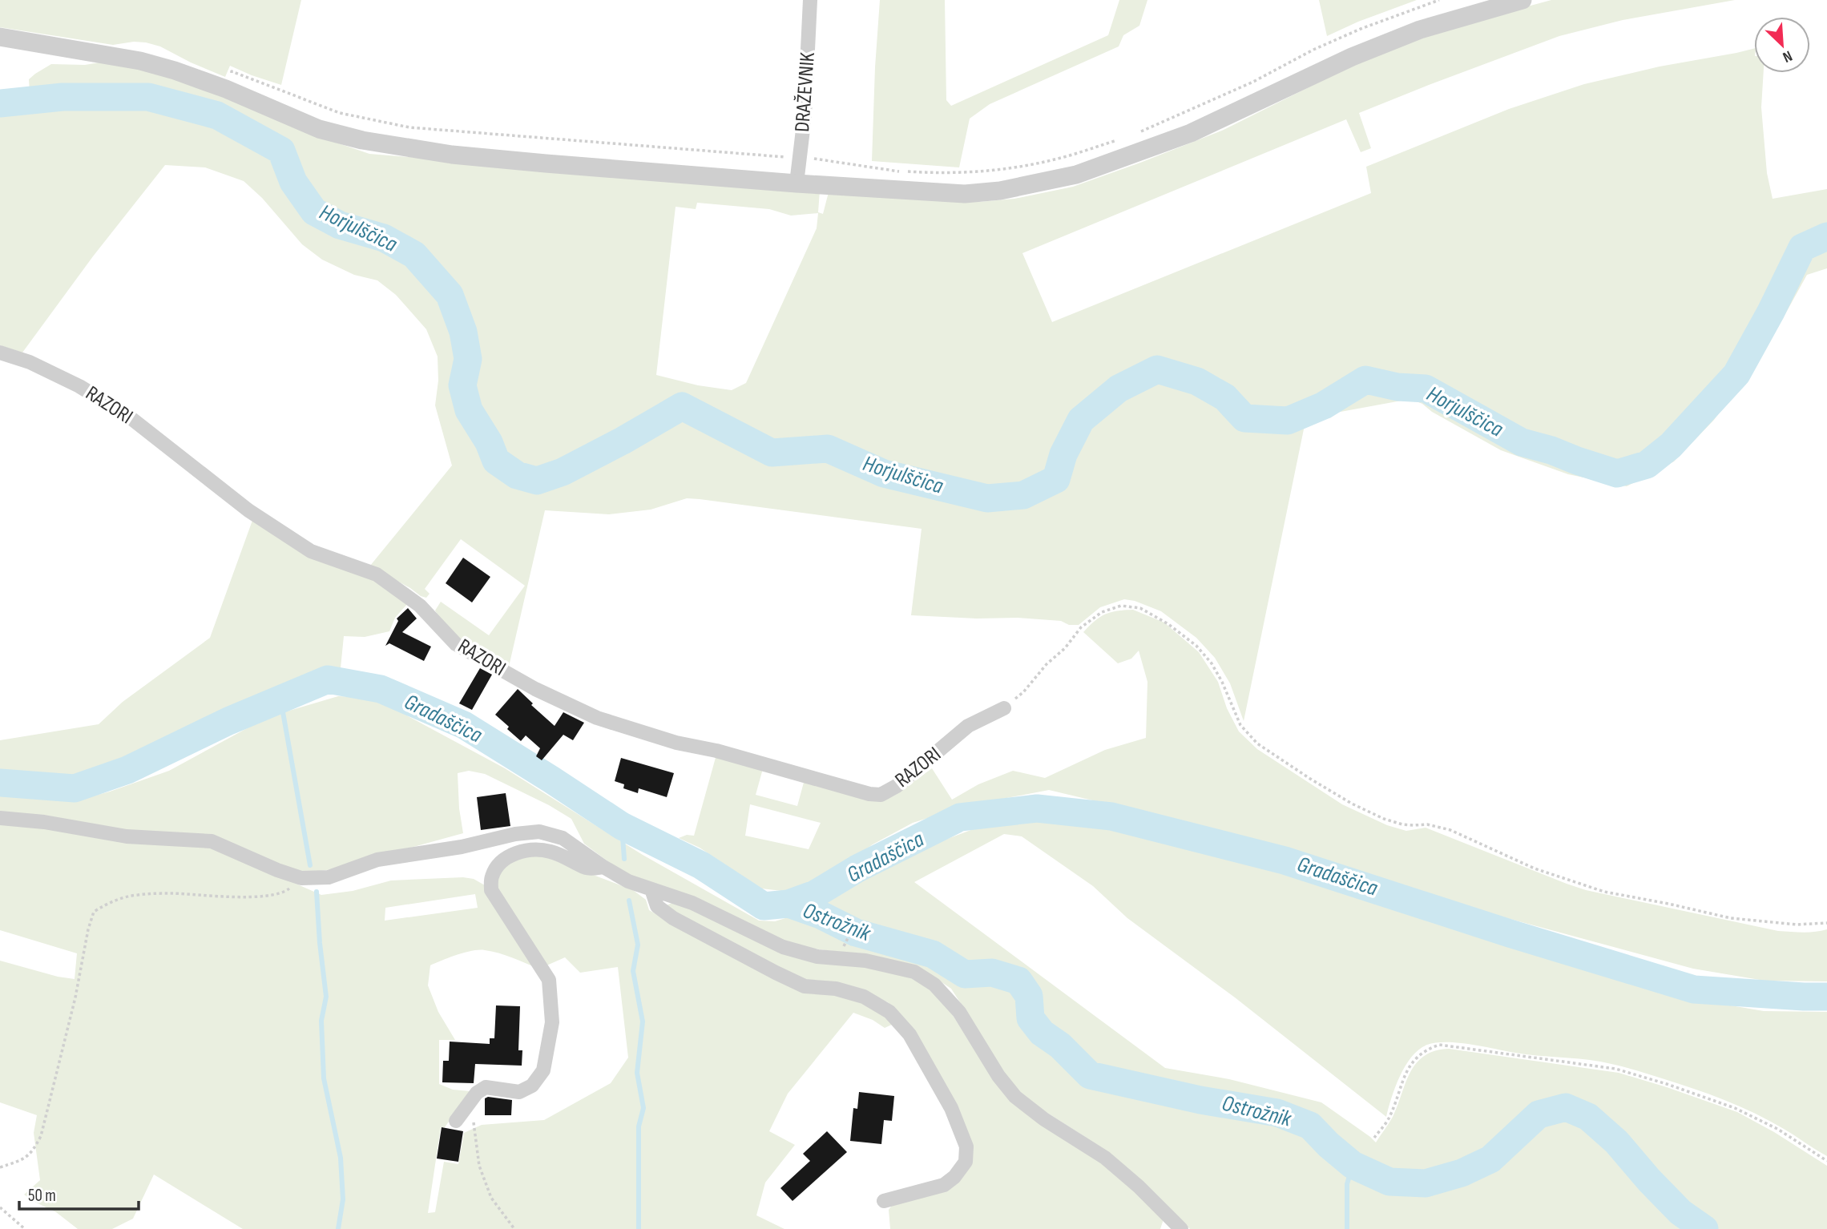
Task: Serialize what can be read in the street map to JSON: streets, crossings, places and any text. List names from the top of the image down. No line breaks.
{"streets":{"street":["DRAŽEVNIK","RAZORI"]},"water":["Horjulščica","Gradaščica","Ostrožnik"],"scale_bar":"50 m","north":"bottom right"}
